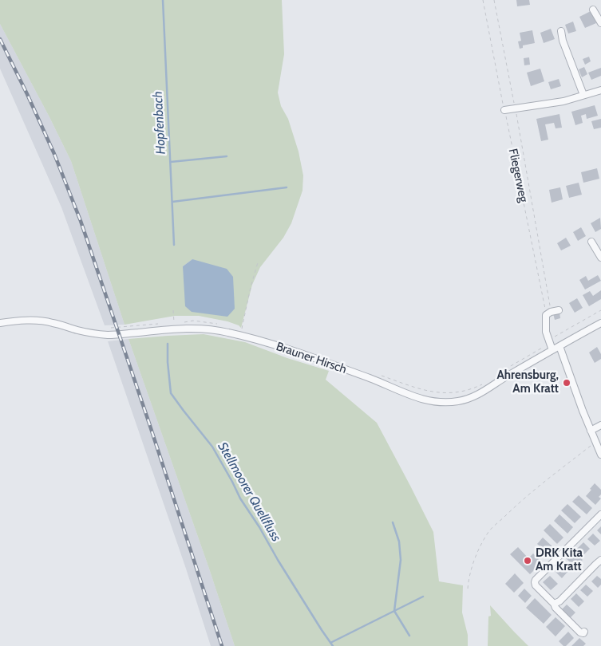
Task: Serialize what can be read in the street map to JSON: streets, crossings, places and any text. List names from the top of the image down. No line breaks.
{"streets":{"street":["Brauner Hirsch"],"path":["Fliegerweg"]},"water":["Hopfenbach","Stellmoorer Quellfluss"],"places":["Ahrensburg, Am Kratt","DRK Kita Am Kratt"]}
